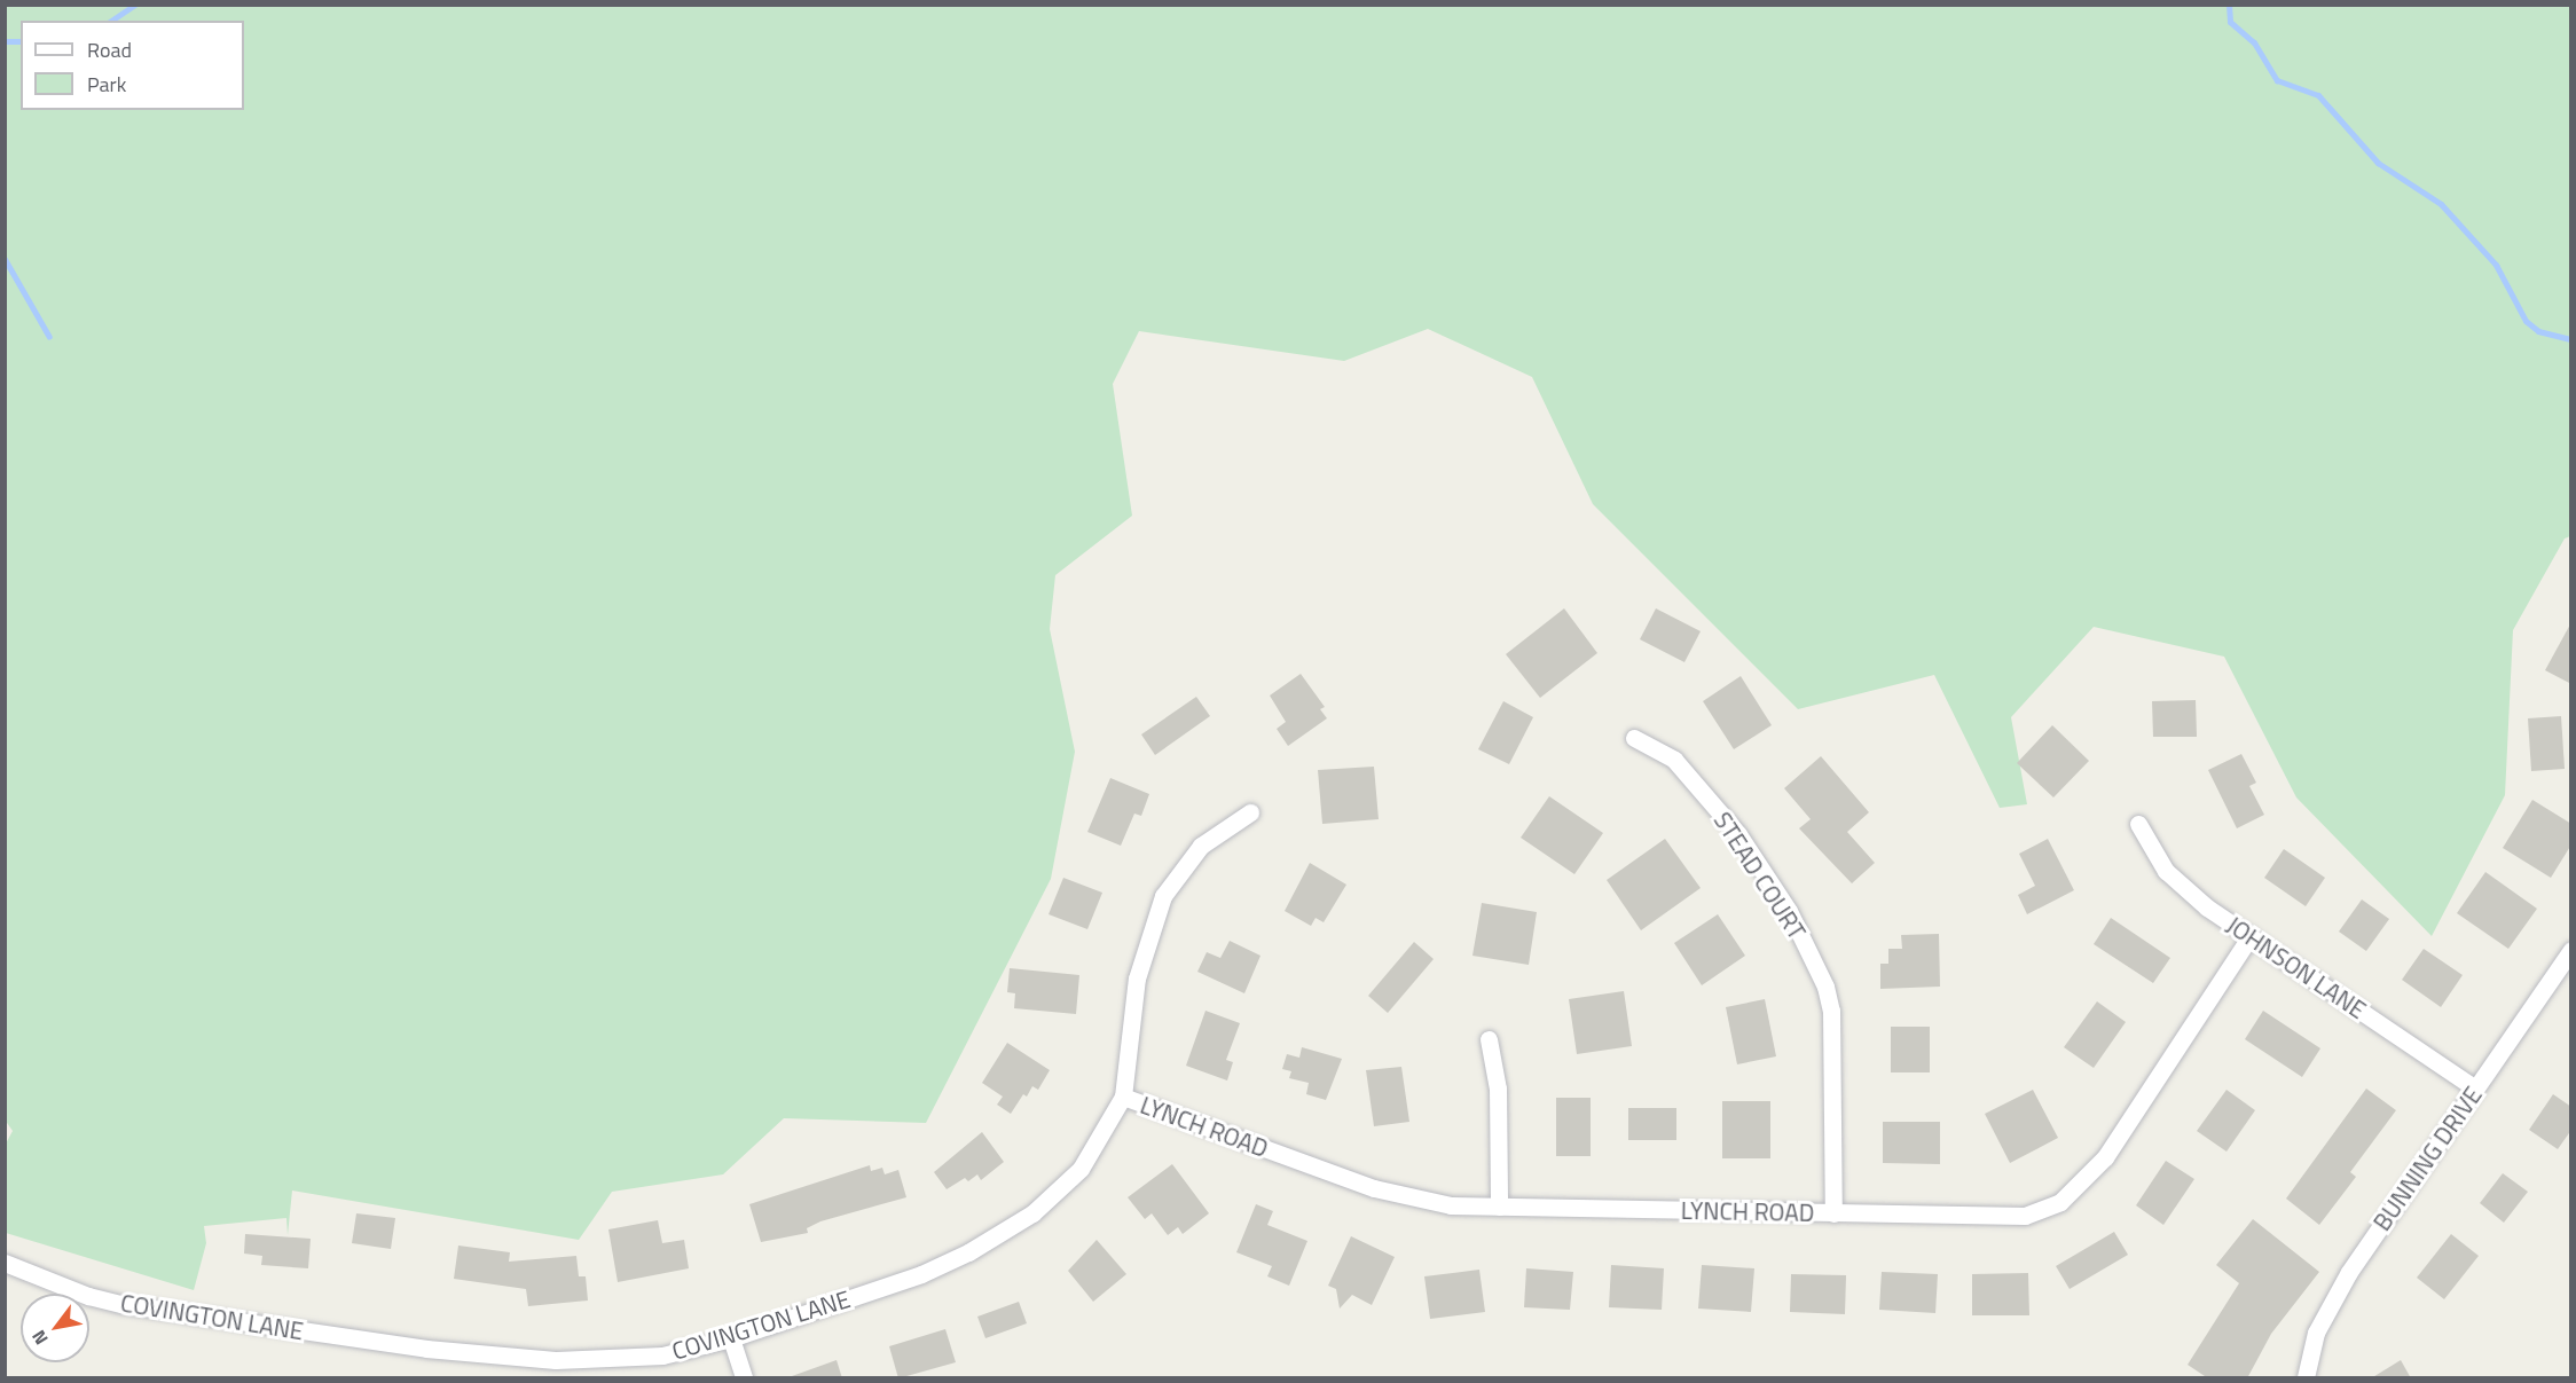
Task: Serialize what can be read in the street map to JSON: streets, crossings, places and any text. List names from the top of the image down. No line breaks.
{"streets":{"street":["STEAD COURT","JOHNSON LANE","LYNCH ROAD","BUNNING DRIVE","COVINGTON LANE"]},"crossings":[["STEAD COURT","LYNCH ROAD"],["JOHNSON LANE","LYNCH ROAD"],["JOHNSON LANE","BUNNING DRIVE"],["LYNCH ROAD","COVINGTON LANE"]],"legend":["Road","Park"],"north":"bottom left"}
